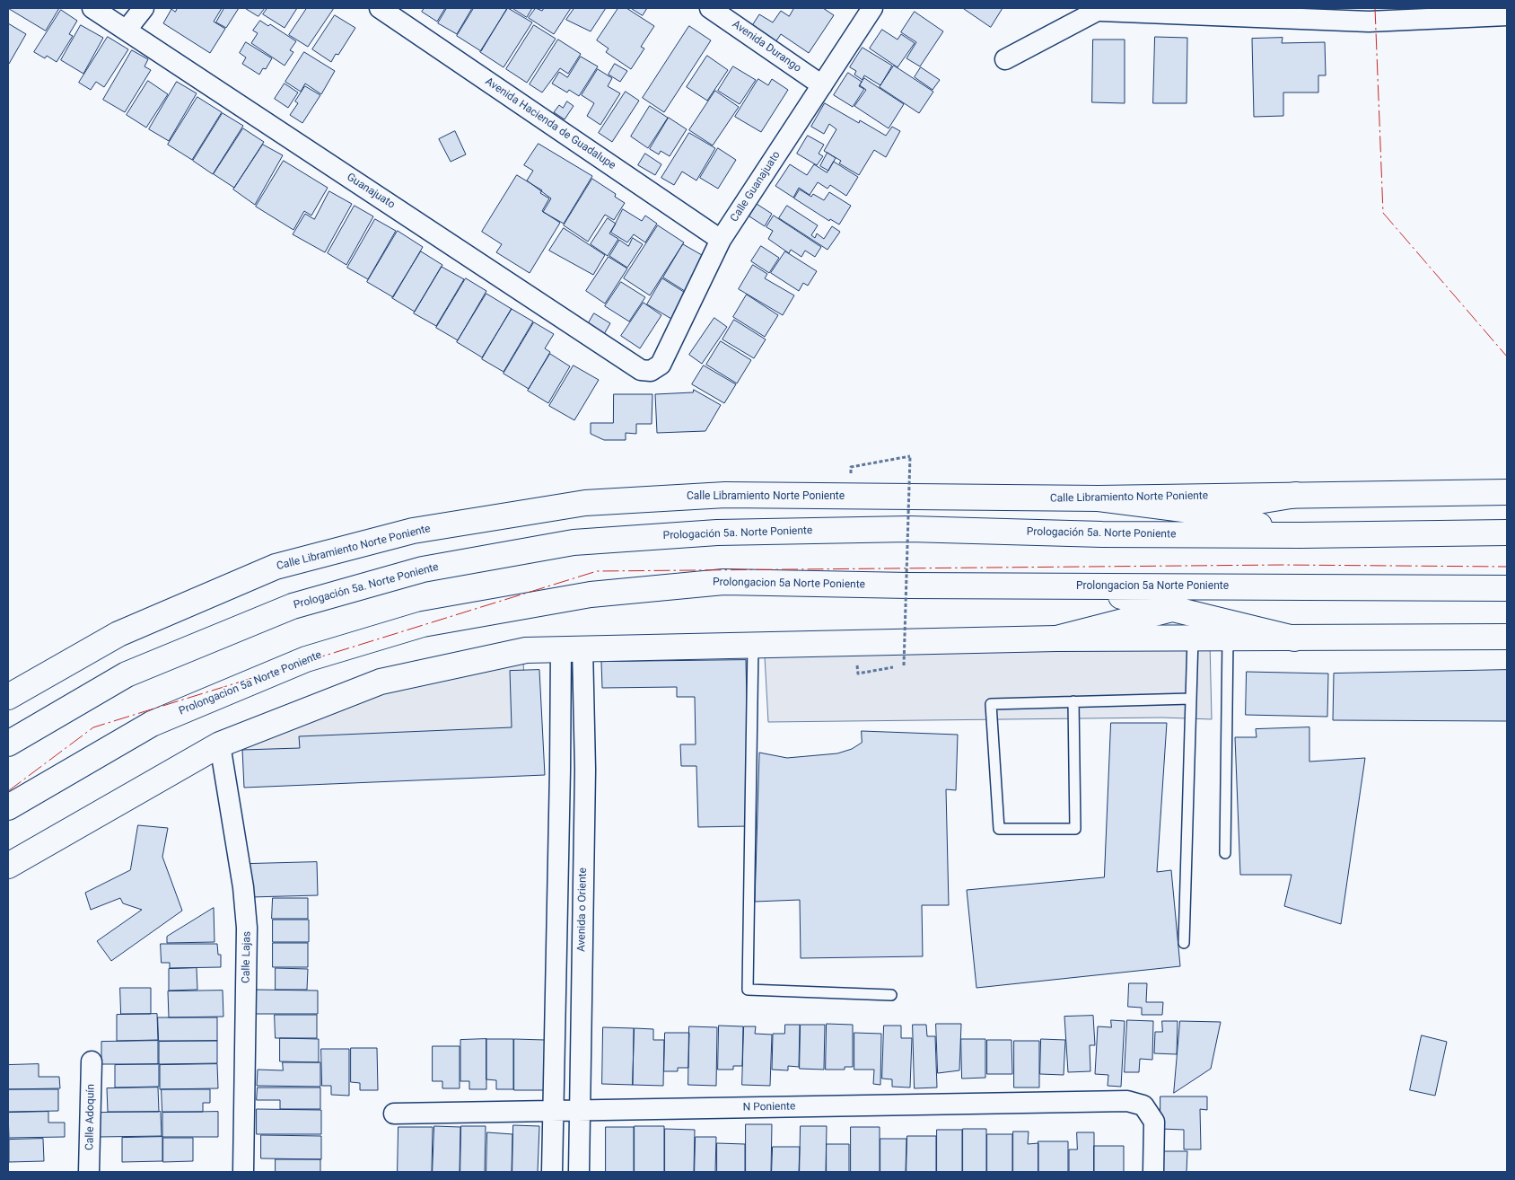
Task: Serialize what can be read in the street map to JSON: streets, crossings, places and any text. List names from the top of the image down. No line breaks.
{"streets":{"main road":["Calle Libramiento Norte Poniente","Prologación 5a. Norte Poniente","Prolongacion 5a Norte Poniente"],"street":["Avenida Durango","Avenida Hacienda de Guadalupe","Calle Guanajuato","Guanajuato","Avenida o Oriente","Calle Lajas","N Poniente","Calle Adoquín"]},"crossings":[["Avenida Durango","Calle Guanajuato"],["Avenida Hacienda de Guadalupe","Calle Guanajuato"],["Calle Guanajuato","Guanajuato"],["Avenida o Oriente","N Poniente"]]}
